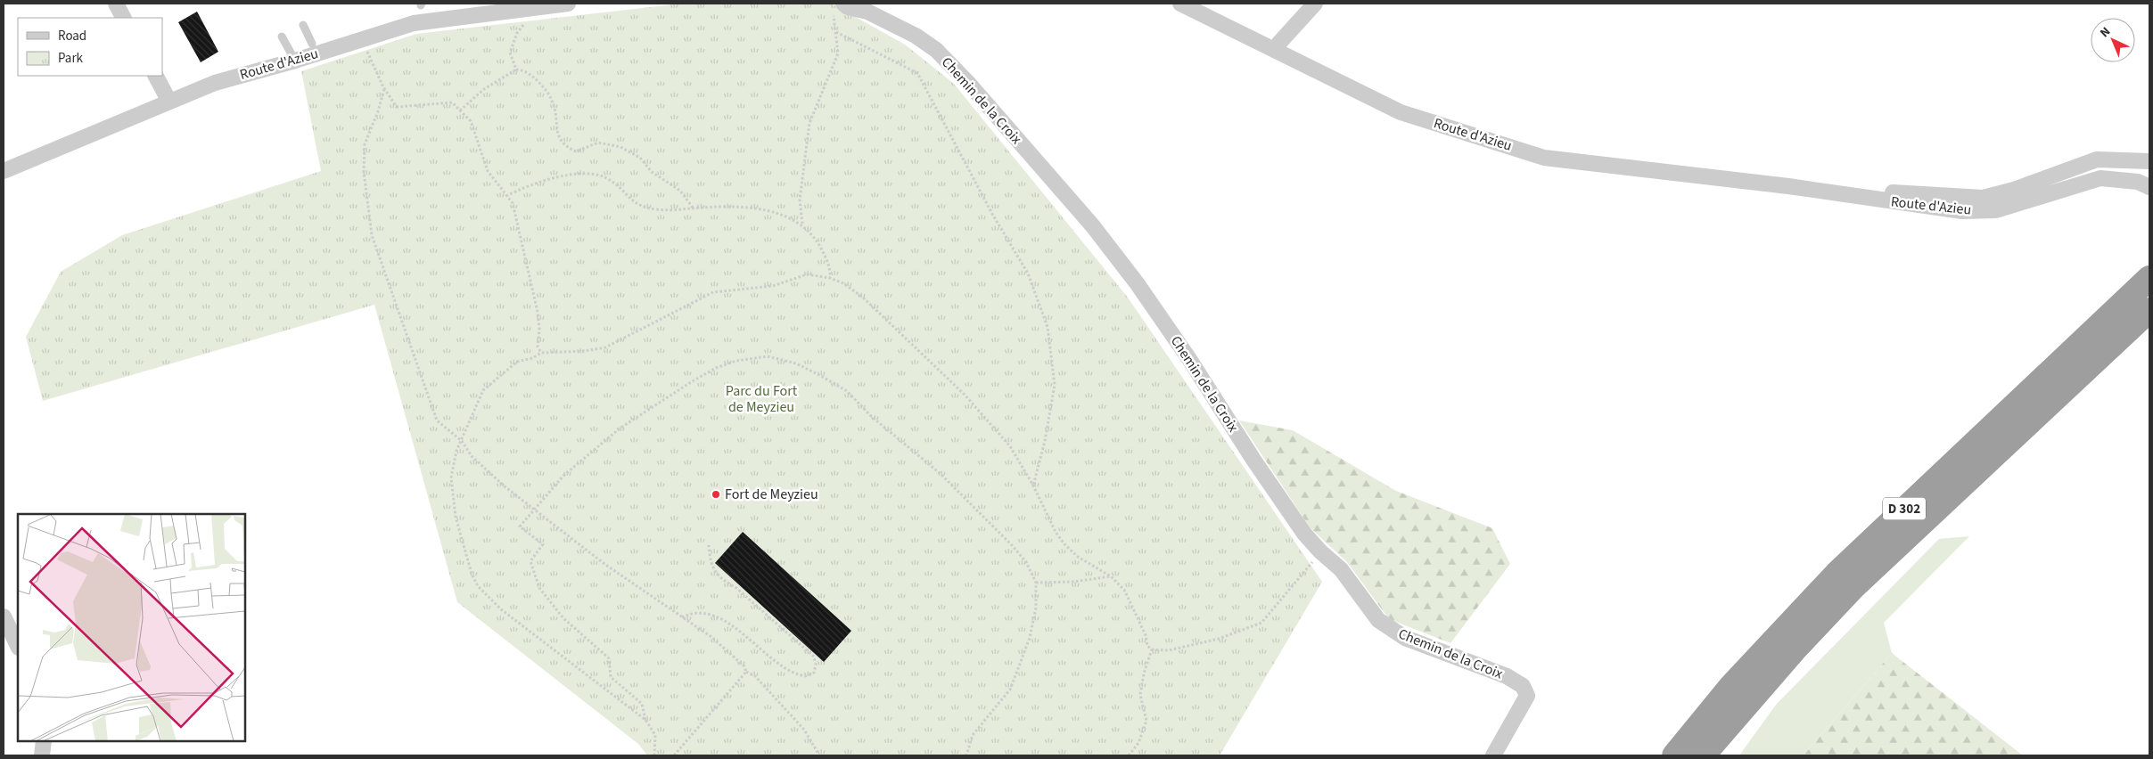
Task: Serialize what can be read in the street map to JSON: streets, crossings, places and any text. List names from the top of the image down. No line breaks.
{"streets":{"highway":["D 302"],"street":["Route d'Azieu","Chemin de la Croix"]},"parks":["Parc du Fort de Meyzieu"],"places":["Fort de Meyzieu"],"legend":["Road","Park"],"north":"top left"}
